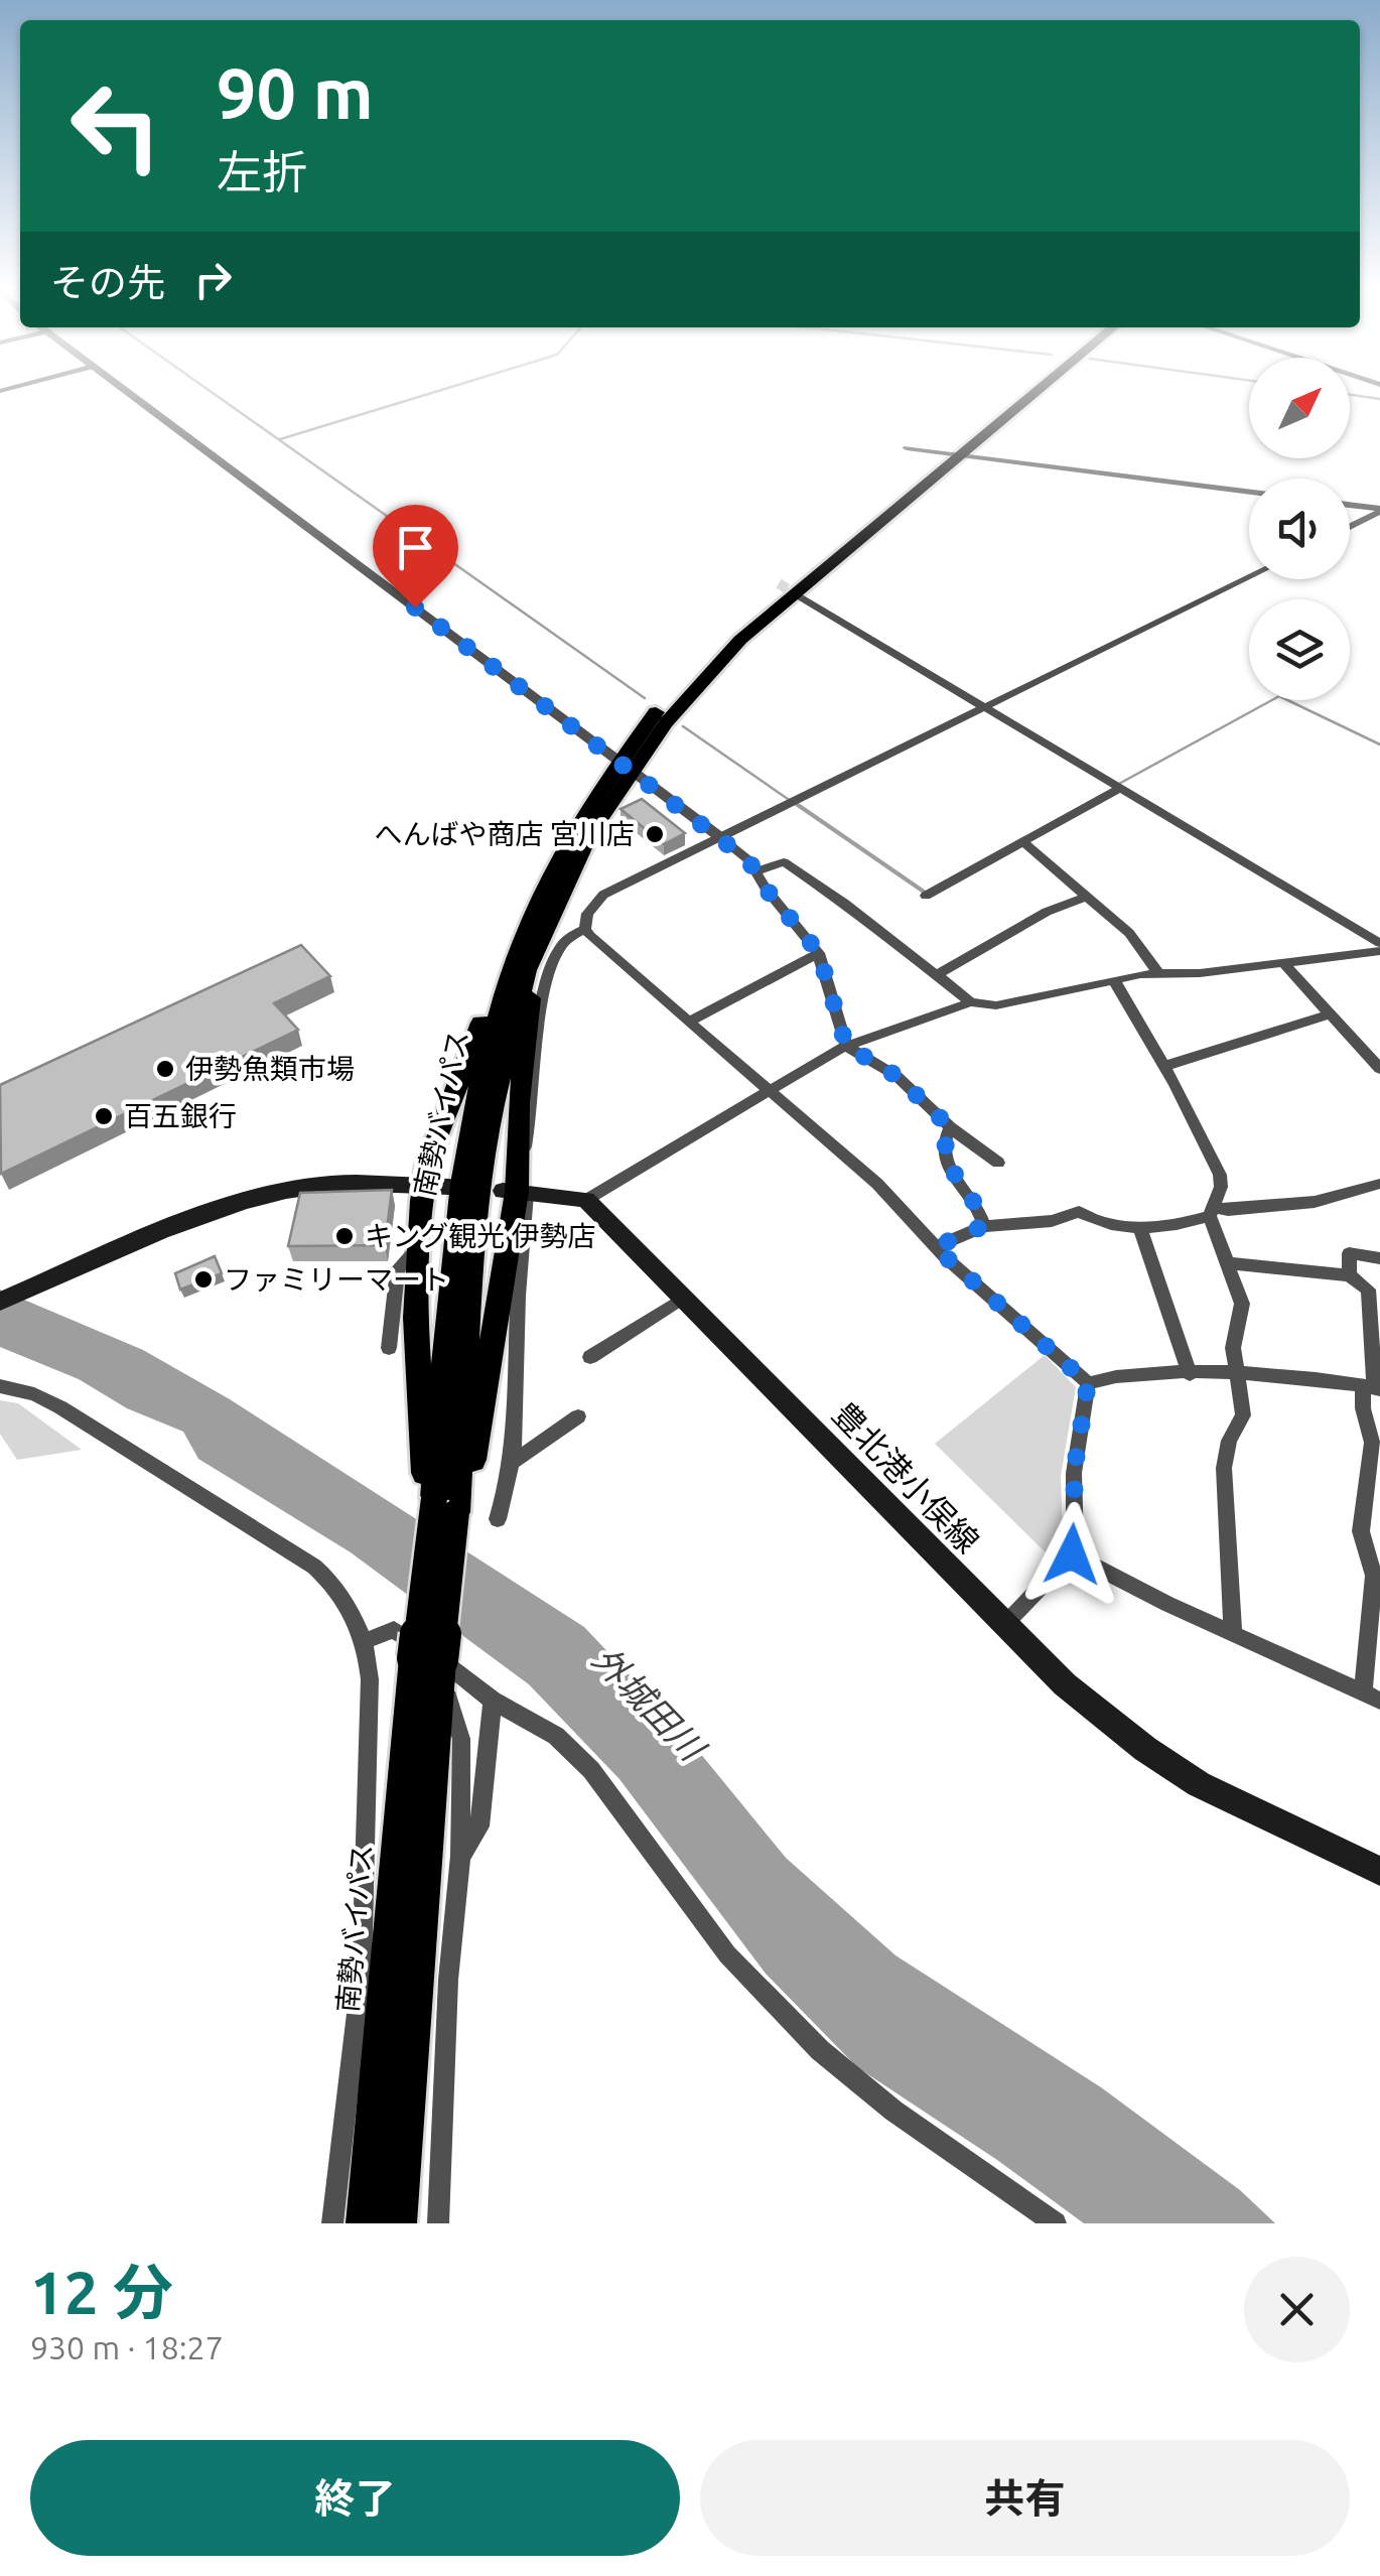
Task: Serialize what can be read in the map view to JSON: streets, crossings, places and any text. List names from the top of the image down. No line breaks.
{"streets":{"highway":["南勢バイパス"],"main road":["豊北港小俣線"]},"water":["外城田川"],"places":["へんばや商店 宮川店","伊勢魚類市場","百五銀行","キング観光 伊勢店","ファミリーマート"],"north":"top right","page":{"turn":["90 m","左折"],"then":"その先","heading":["12 分","930 m · 18:27"],"buttons":["終了","共有"]}}
